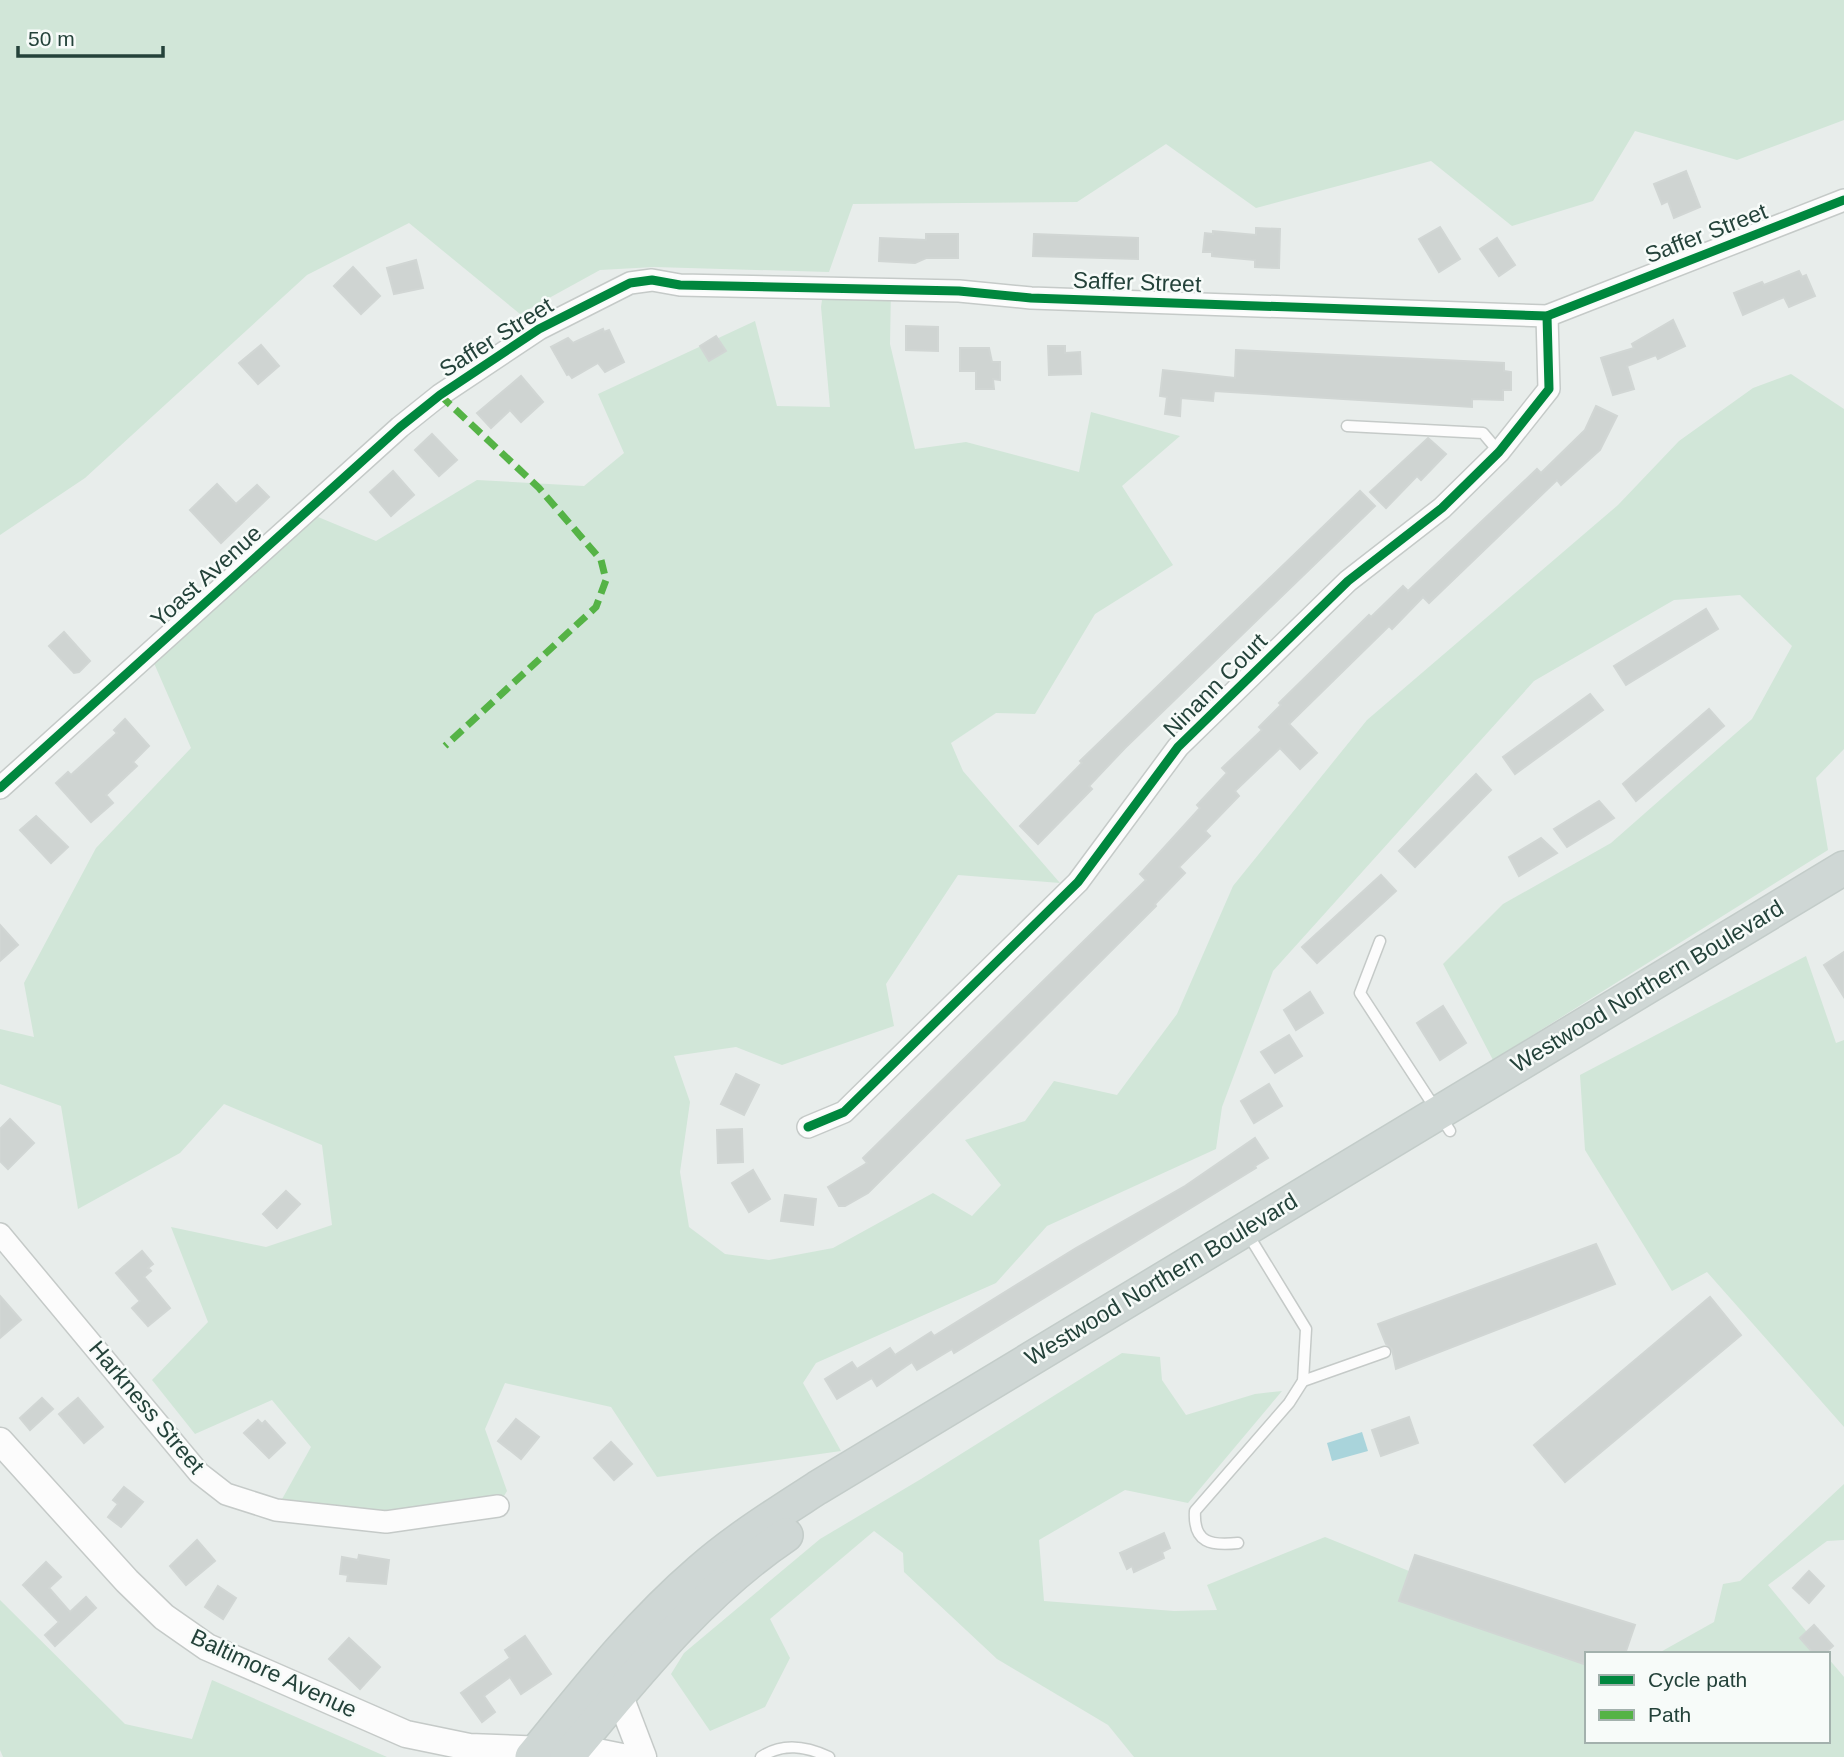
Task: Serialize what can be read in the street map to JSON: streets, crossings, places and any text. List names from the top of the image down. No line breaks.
{"streets":{"main road":["Westwood Northern Boulevard"],"street":["Saffer Street","Yoast Avenue","Ninann Court","Harkness Street","Baltimore Avenue"]},"crossings":[["Saffer Street","Yoast Avenue"],["Saffer Street","Ninann Court"],["Westwood Northern Boulevard","Baltimore Avenue"]],"legend":["Cycle path","Path"],"scale_bar":"50 m"}
